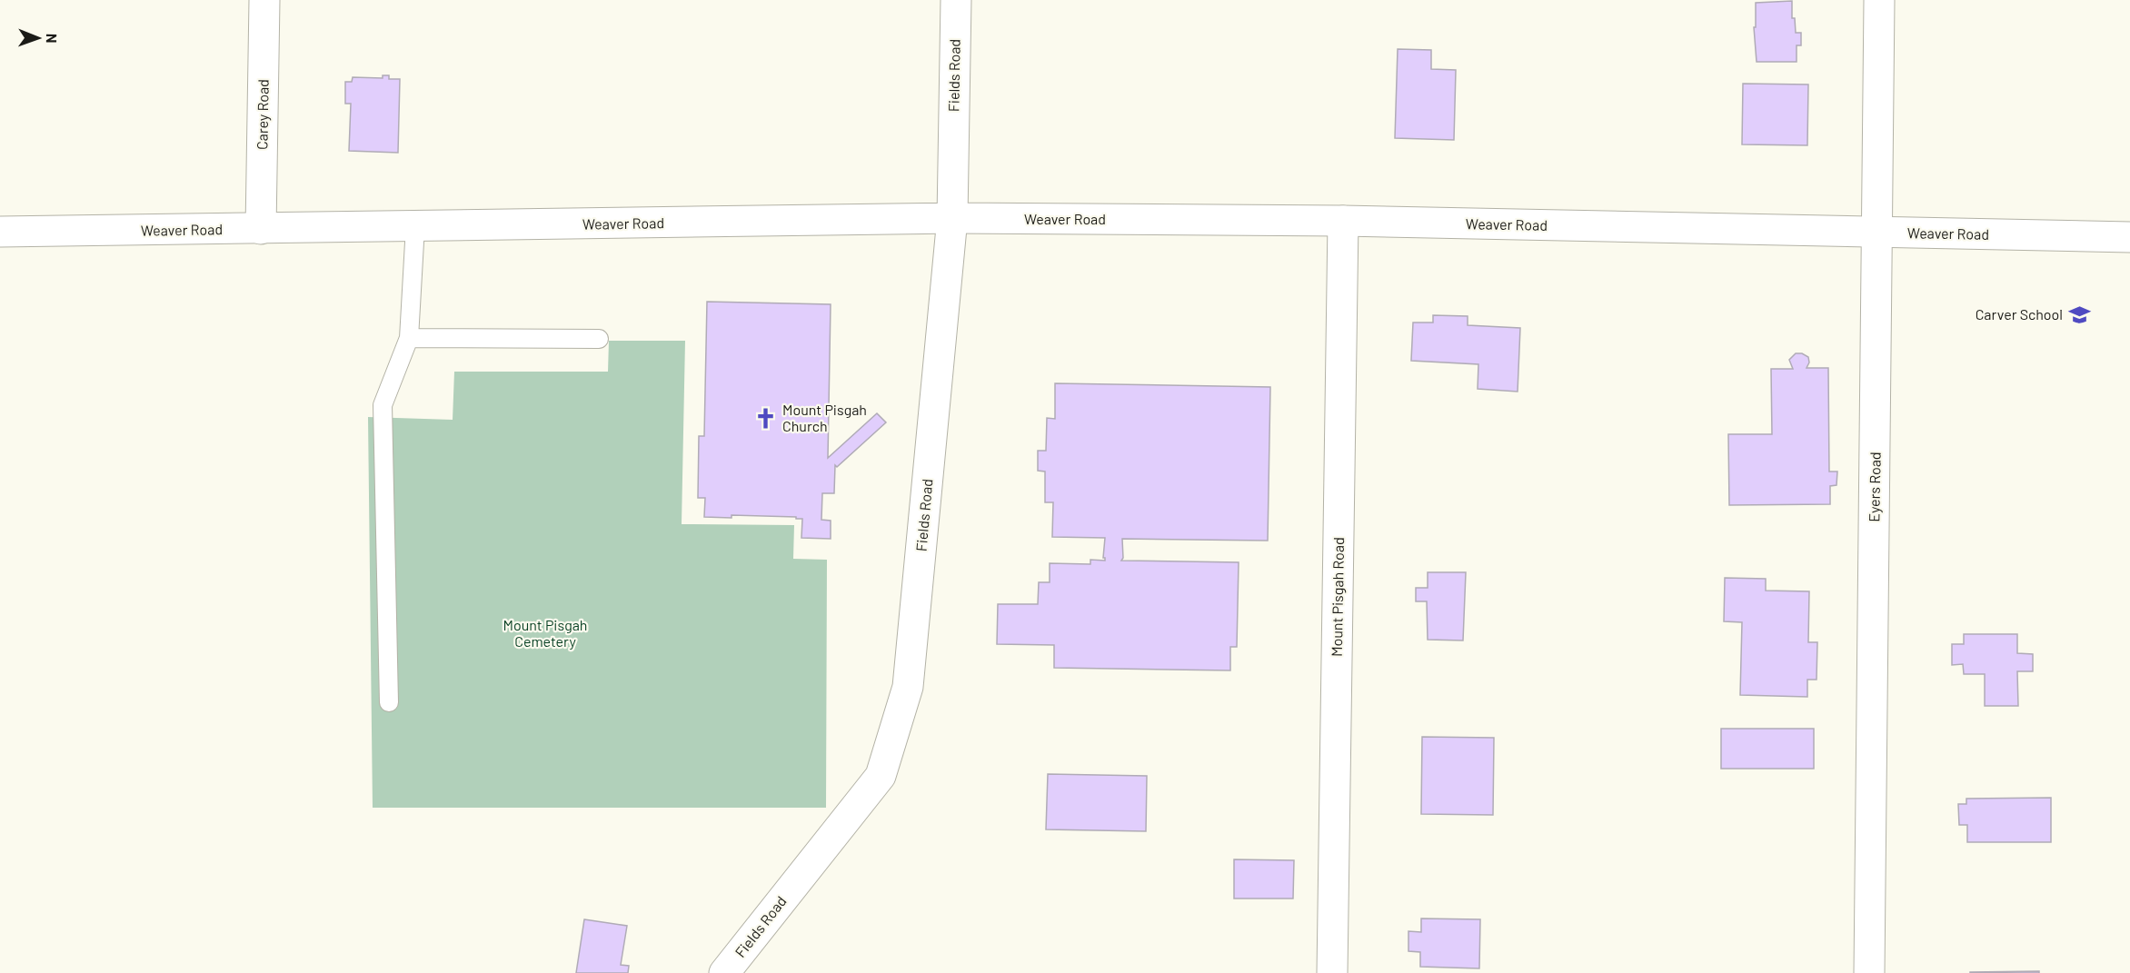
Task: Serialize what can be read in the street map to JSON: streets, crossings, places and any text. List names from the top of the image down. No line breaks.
{"streets":{"street":["Fields Road","Carey Road","Weaver Road","Eyers Road","Mount Pisgah Road"]},"crossings":[["Fields Road","Weaver Road"],["Carey Road","Weaver Road"],["Weaver Road","Eyers Road"],["Weaver Road","Mount Pisgah Road"]],"parks":["Mount Pisgah Cemetery"],"places":{"school or university":["Carver School"],"church":["Mount Pisgah Church"]},"north":"right"}
